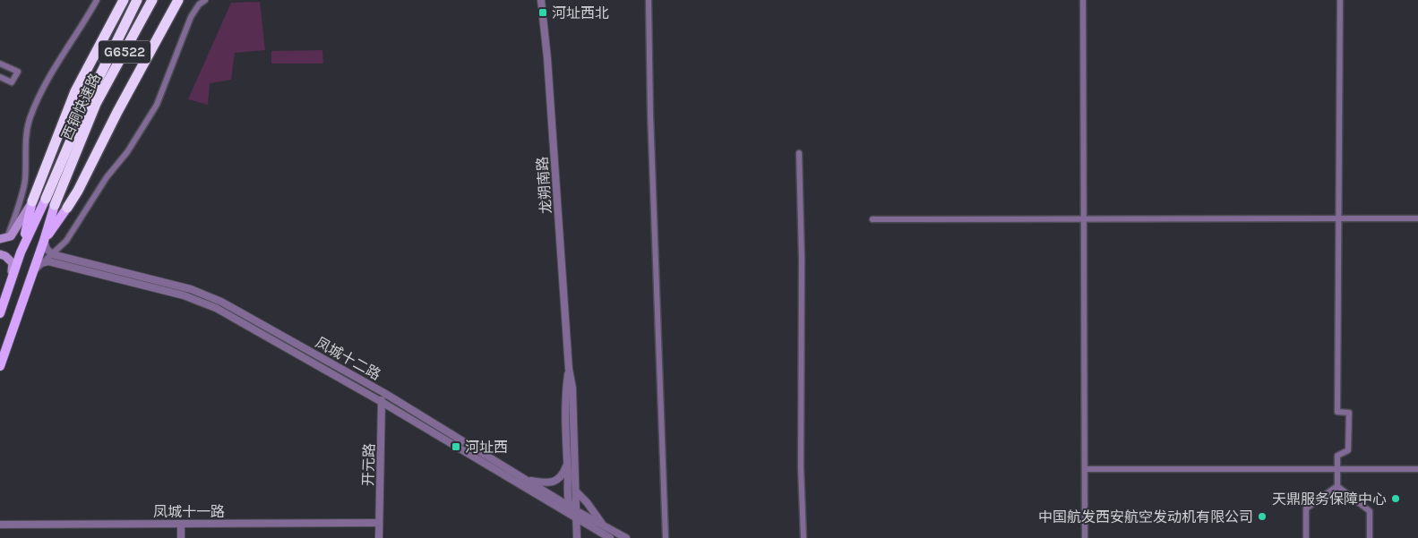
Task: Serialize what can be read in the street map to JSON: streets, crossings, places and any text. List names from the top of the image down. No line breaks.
{"streets":{"highway":["G6522","西铜快速路"],"street":["龙朔南路","凤城十二路","开元路","凤城十一路"]},"crossings":[["龙朔南路","凤城十二路"],["凤城十二路","开元路"],["开元路","凤城十一路"]],"places":{"transit":["河址西北","河址西"],"other":["天鼎服务保障中心","中国航发西安航空发动机有限公司"]}}
